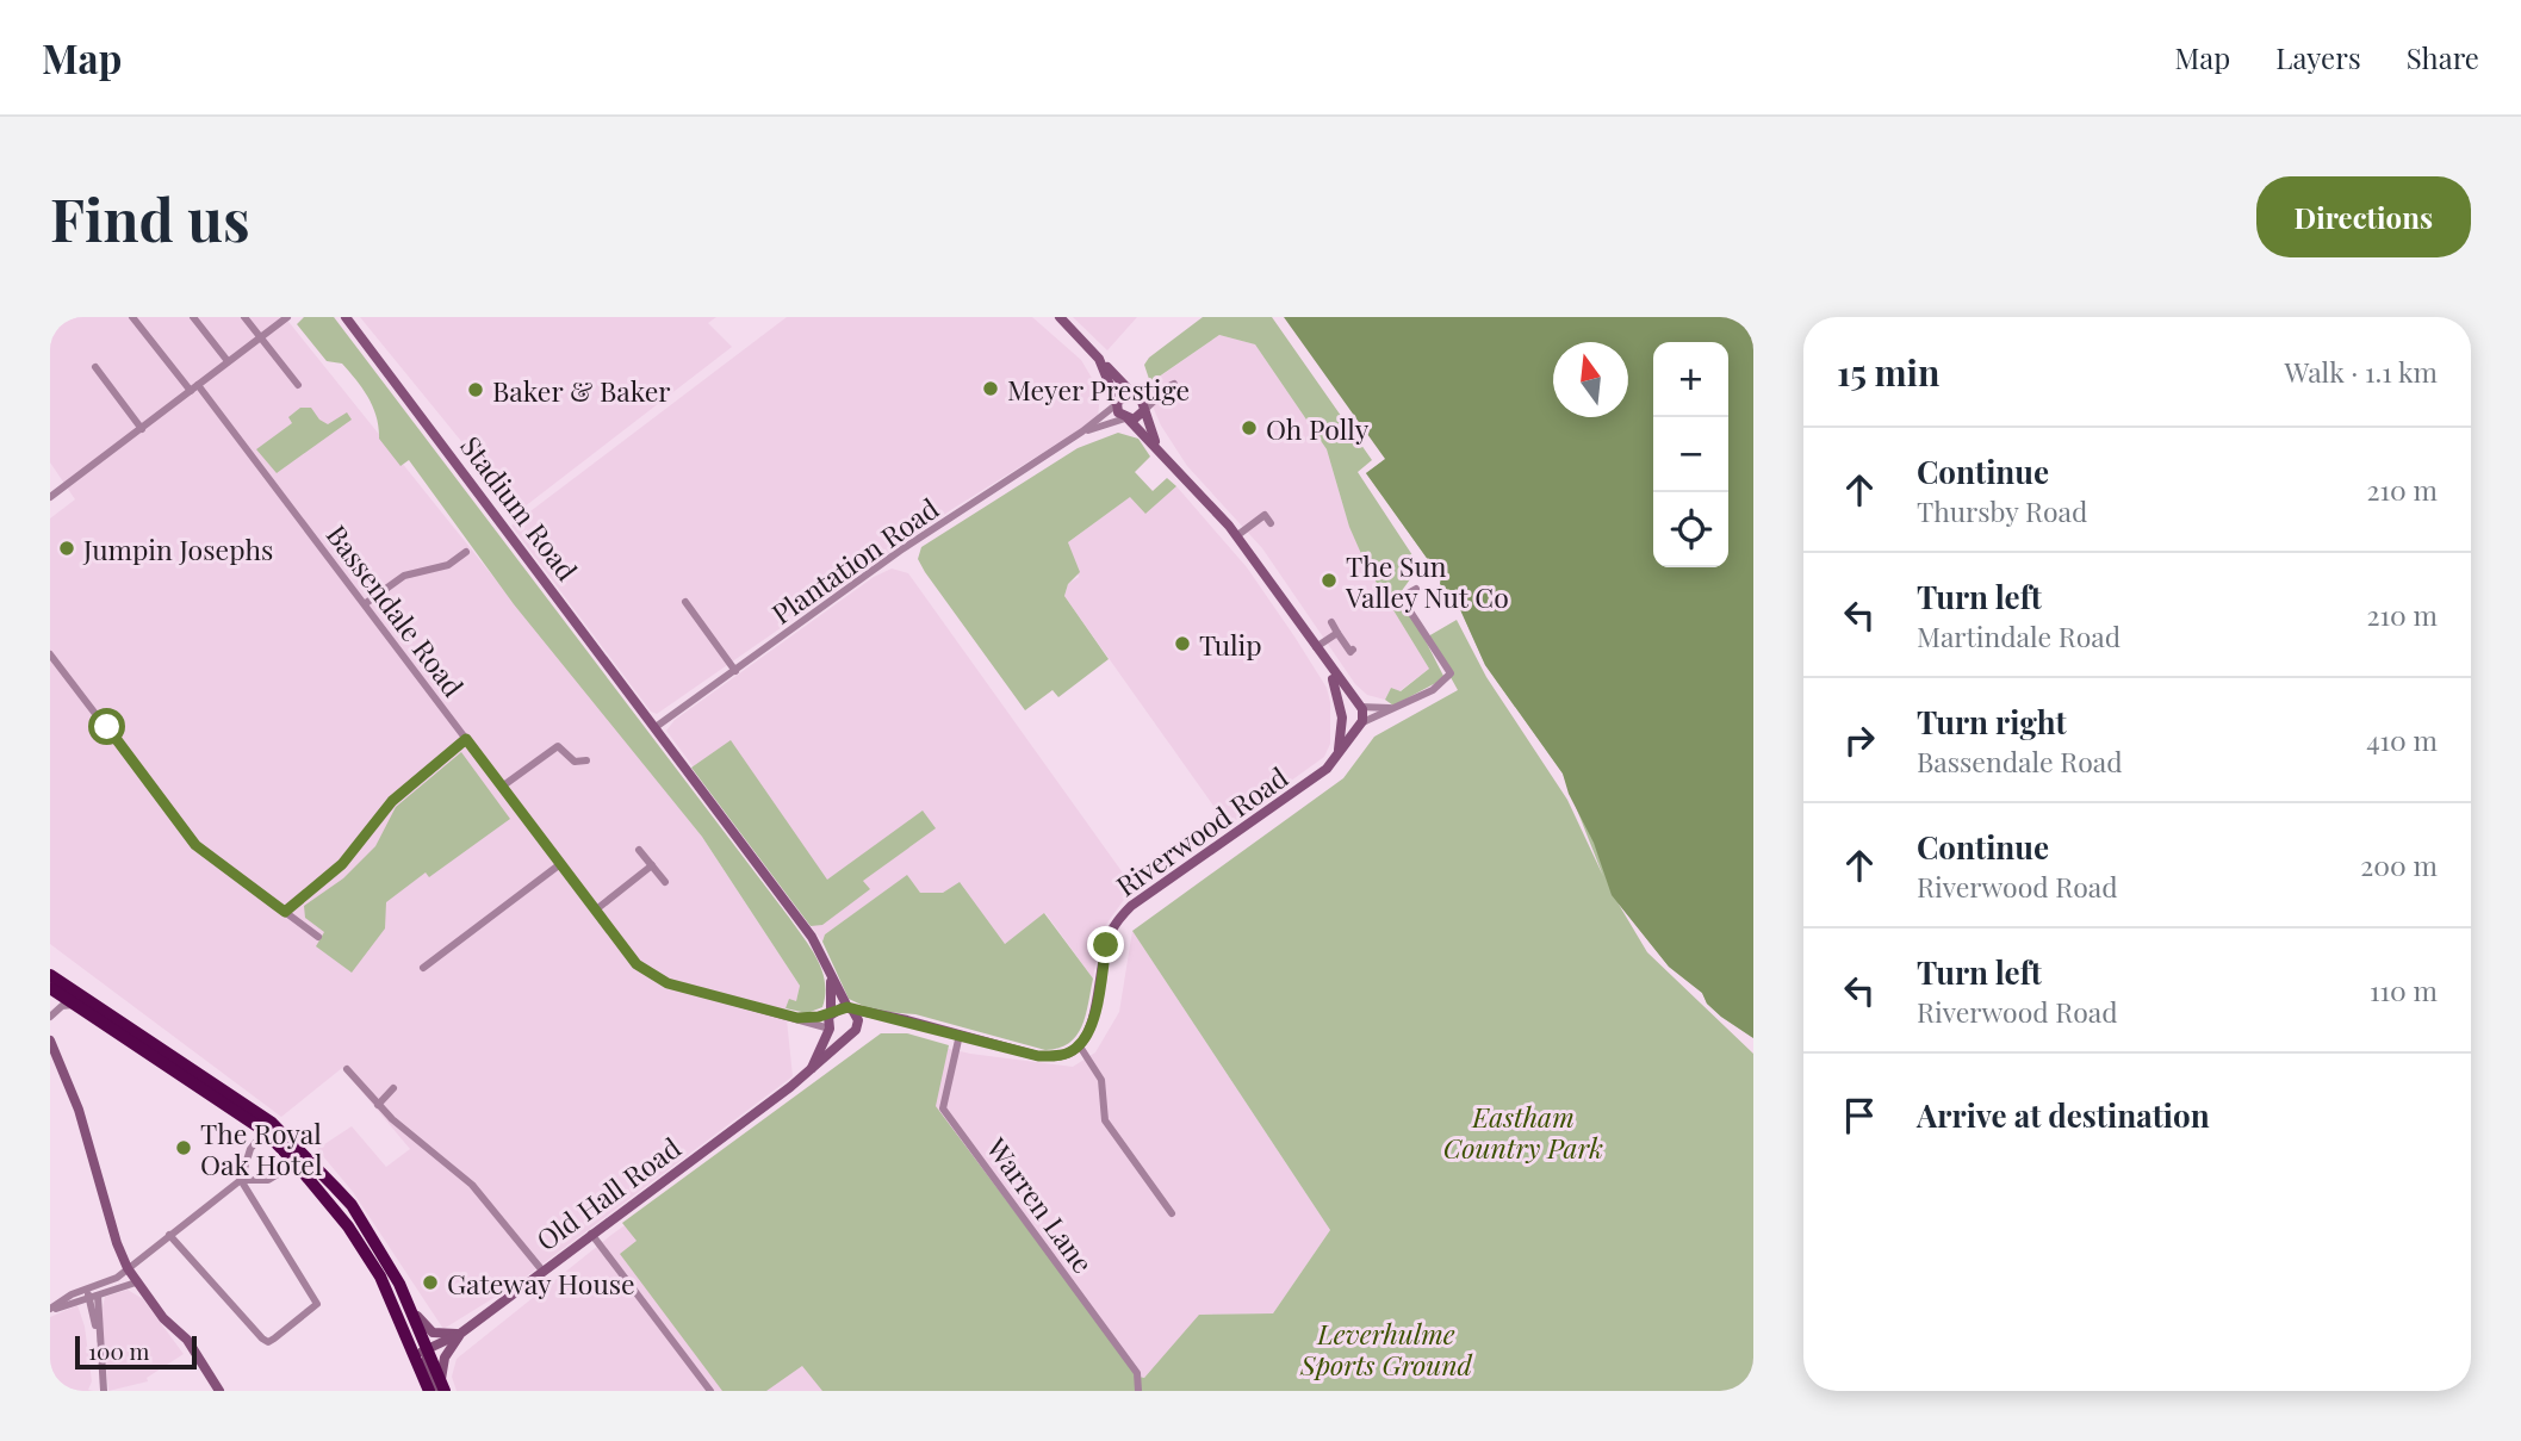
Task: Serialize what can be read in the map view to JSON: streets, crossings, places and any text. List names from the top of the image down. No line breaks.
{"streets":{"street":["Stadium Road","Plantation Road","Bassendale Road","Riverwood Road","Old Hall Road","Warren Lane"]},"crossings":[["Stadium Road","Plantation Road"],["Bassendale Road","Old Hall Road"]],"parks":["Eastham Country Park","Leverhulme Sports Ground"],"places":["Meyer Prestige","Baker & Baker","Oh Polly","Jumpin Josephs","The Sun Valley Nut Co","Tulip","The Royal Oak Hotel","Gateway House"],"scale_bar":"100 m","north":"top","page":{"header":"Map","nav":["Map","Layers","Share"],"buttons":"Directions","title":"Find us","heading":["15 min","Walk · 1.1 km"],"map_buttons":["+","−"],"list":[["Continue","Thursby Road","210 m"],["Turn left","Martindale Road","210 m"],["Turn right","Bassendale Road","410 m"],["Continue","Riverwood Road","200 m"],["Turn left","Riverwood Road","110 m"],"Arrive at destination"],"scale":"100 m"}}
